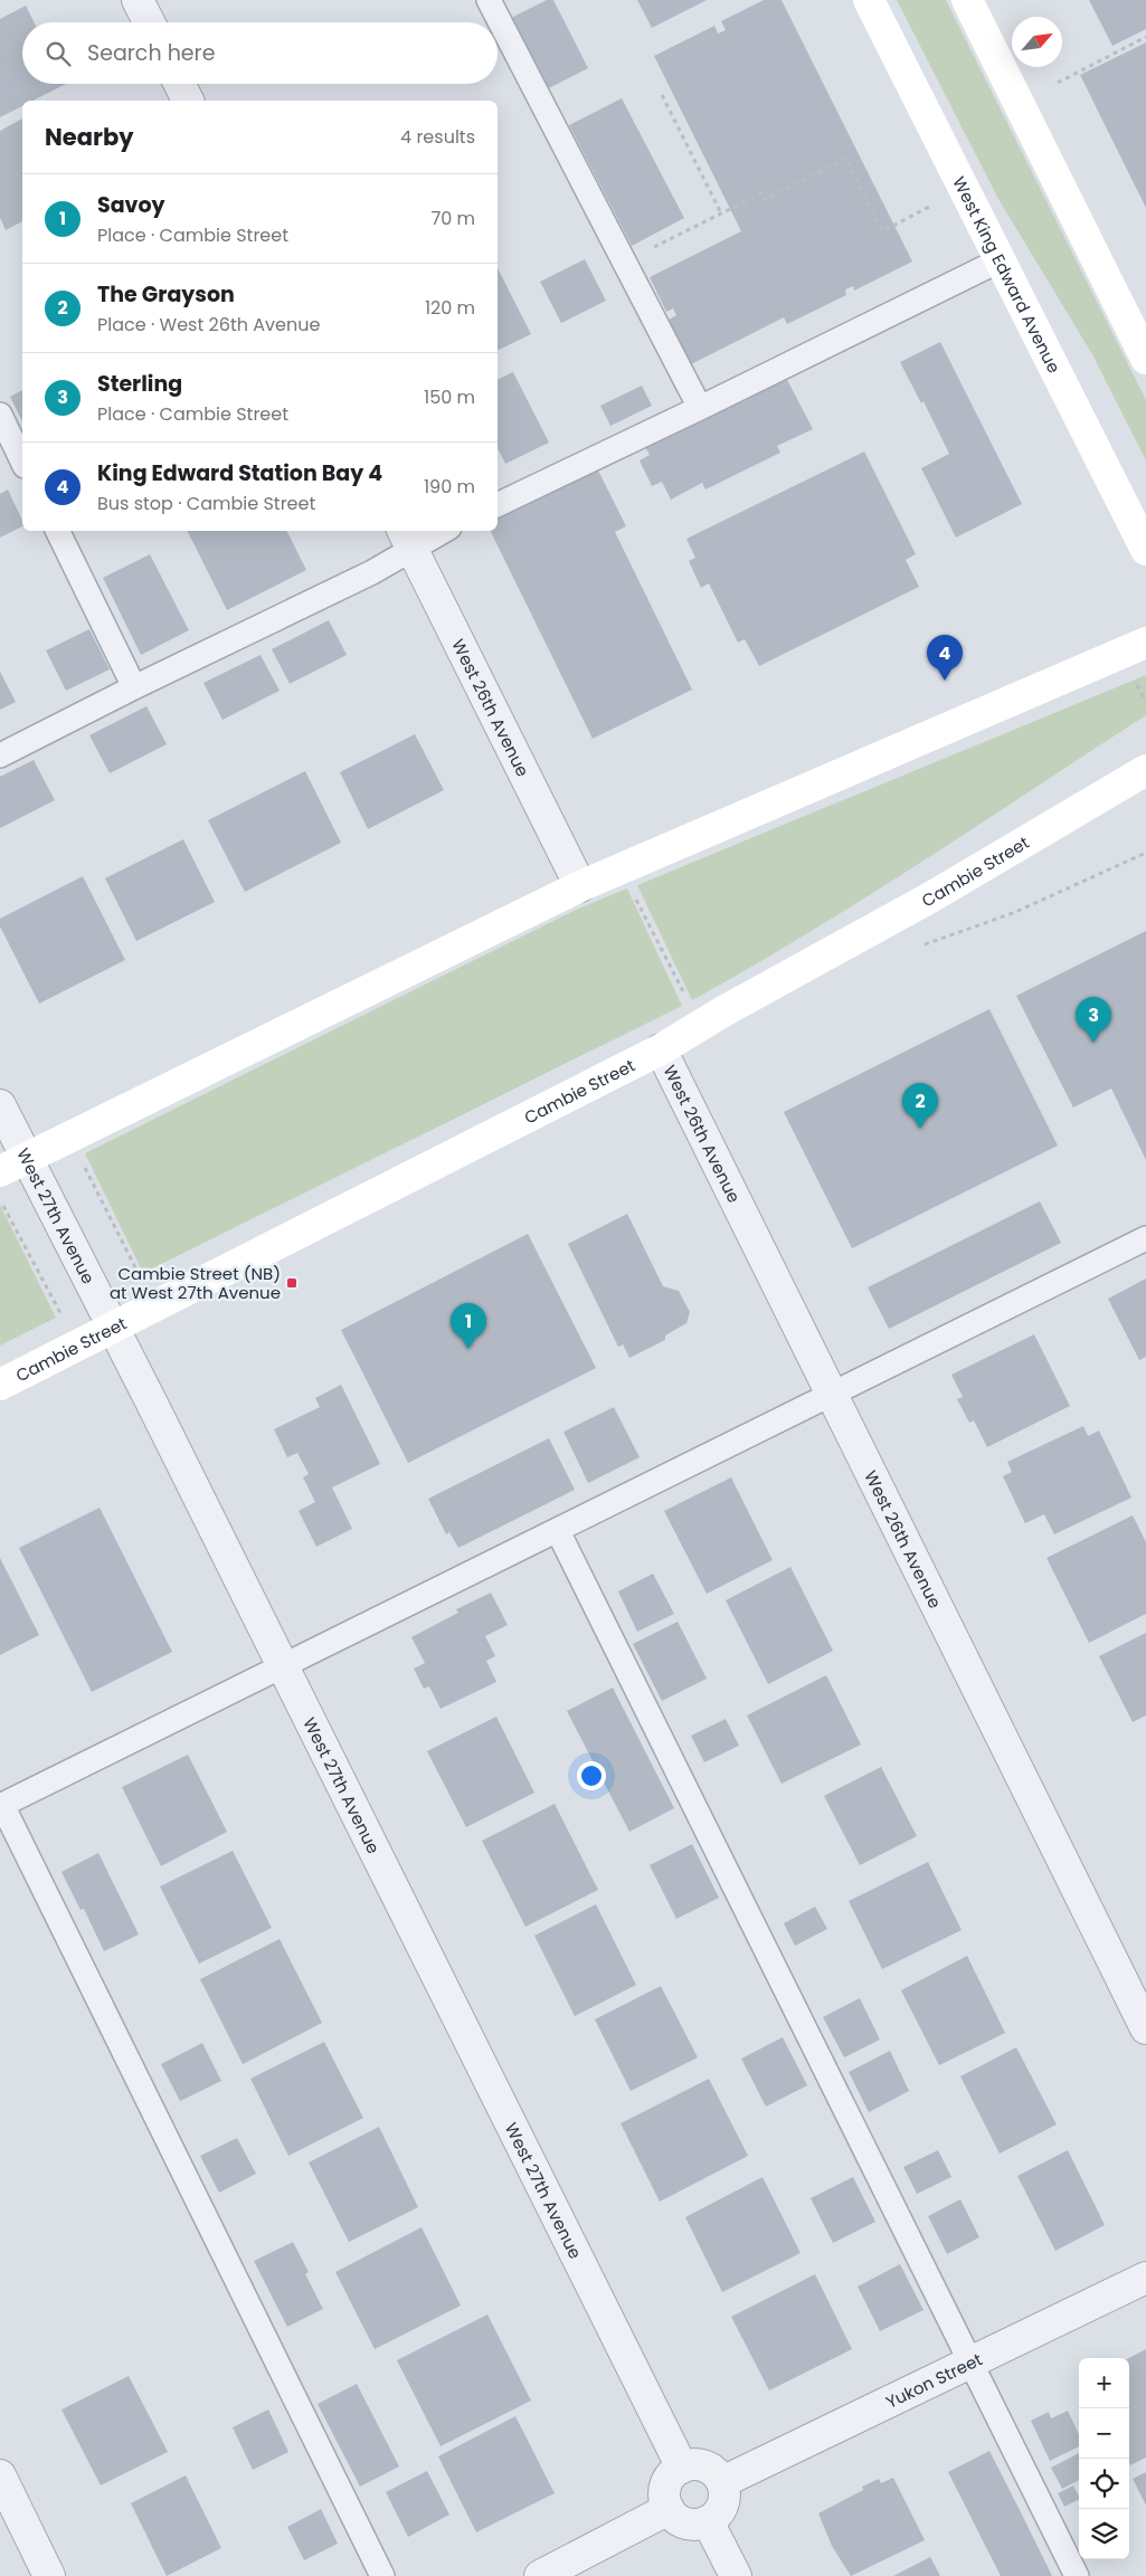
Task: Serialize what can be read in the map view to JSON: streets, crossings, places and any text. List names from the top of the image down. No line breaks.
{"streets":{"main road":["West King Edward Avenue","Cambie Street"],"street":["West 26th Avenue","West 27th Avenue","Yukon Street"]},"crossings":[["West 26th Avenue","Cambie Street"],["Cambie Street","West 27th Avenue"],["West 27th Avenue","Yukon Street"]],"places":{"transit":["Cambie Street (NB) at West 27th Avenue"]},"north":"top right","page":{"search":"Search here","heading":["Nearby","4 results"],"list":[{"mark":"1","name":"Savoy","note":"Place · Cambie Street","value":"70 m"},{"mark":"2","name":"The Grayson","note":"Place · West 26th Avenue","value":"120 m"},{"mark":"3","name":"Sterling","note":"Place · Cambie Street","value":"150 m"},{"mark":"4","name":"King Edward Station Bay 4","note":"Bus stop · Cambie Street","value":"190 m"}],"pins":["4","3","2","1"],"map_buttons":["+","−"]}}
